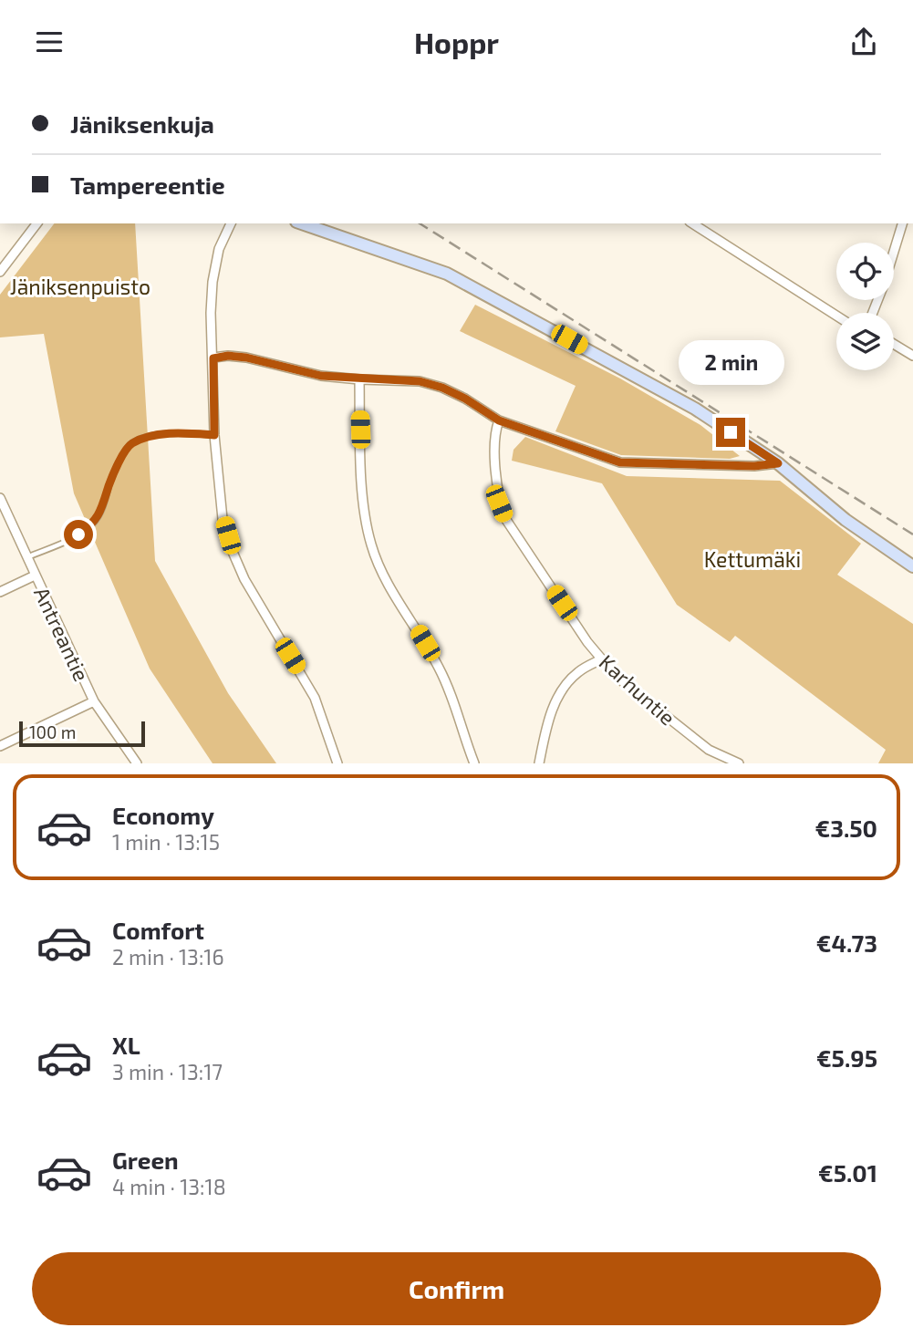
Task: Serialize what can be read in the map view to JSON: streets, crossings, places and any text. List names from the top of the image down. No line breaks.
{"streets":{"street":["Antreantie","Karhuntie"]},"parks":["Jäniksenpuisto","Kettumäki"],"scale_bar":"100 m","page":{"header":"Hoppr","banner":["Jäniksenkuja","Tampereentie"],"bubble":"2 min","scale":"100 m","list":[{"name":"Economy","note":"1 min · 13:15","value":"€3.50"},{"name":"Comfort","note":"2 min · 13:16","value":"€4.73"},{"name":"XL","note":"3 min · 13:17","value":"€5.95"},{"name":"Green","note":"4 min · 13:18","value":"€5.01"}],"buttons":"Confirm"}}
